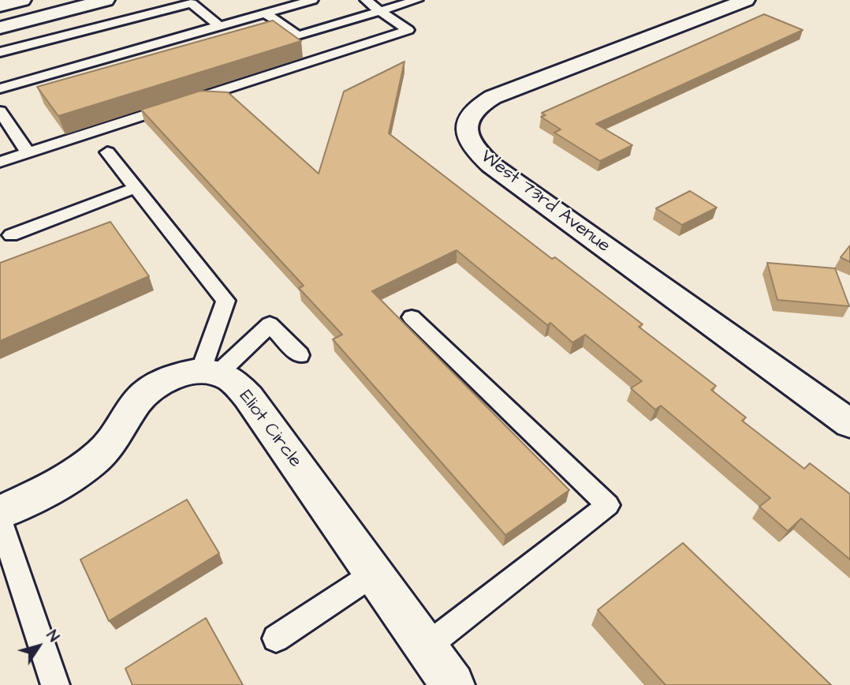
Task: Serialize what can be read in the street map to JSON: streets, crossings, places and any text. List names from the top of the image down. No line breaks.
{"streets":{"street":["West 73rd Avenue","Eliot Circle"]},"north":"top right"}
